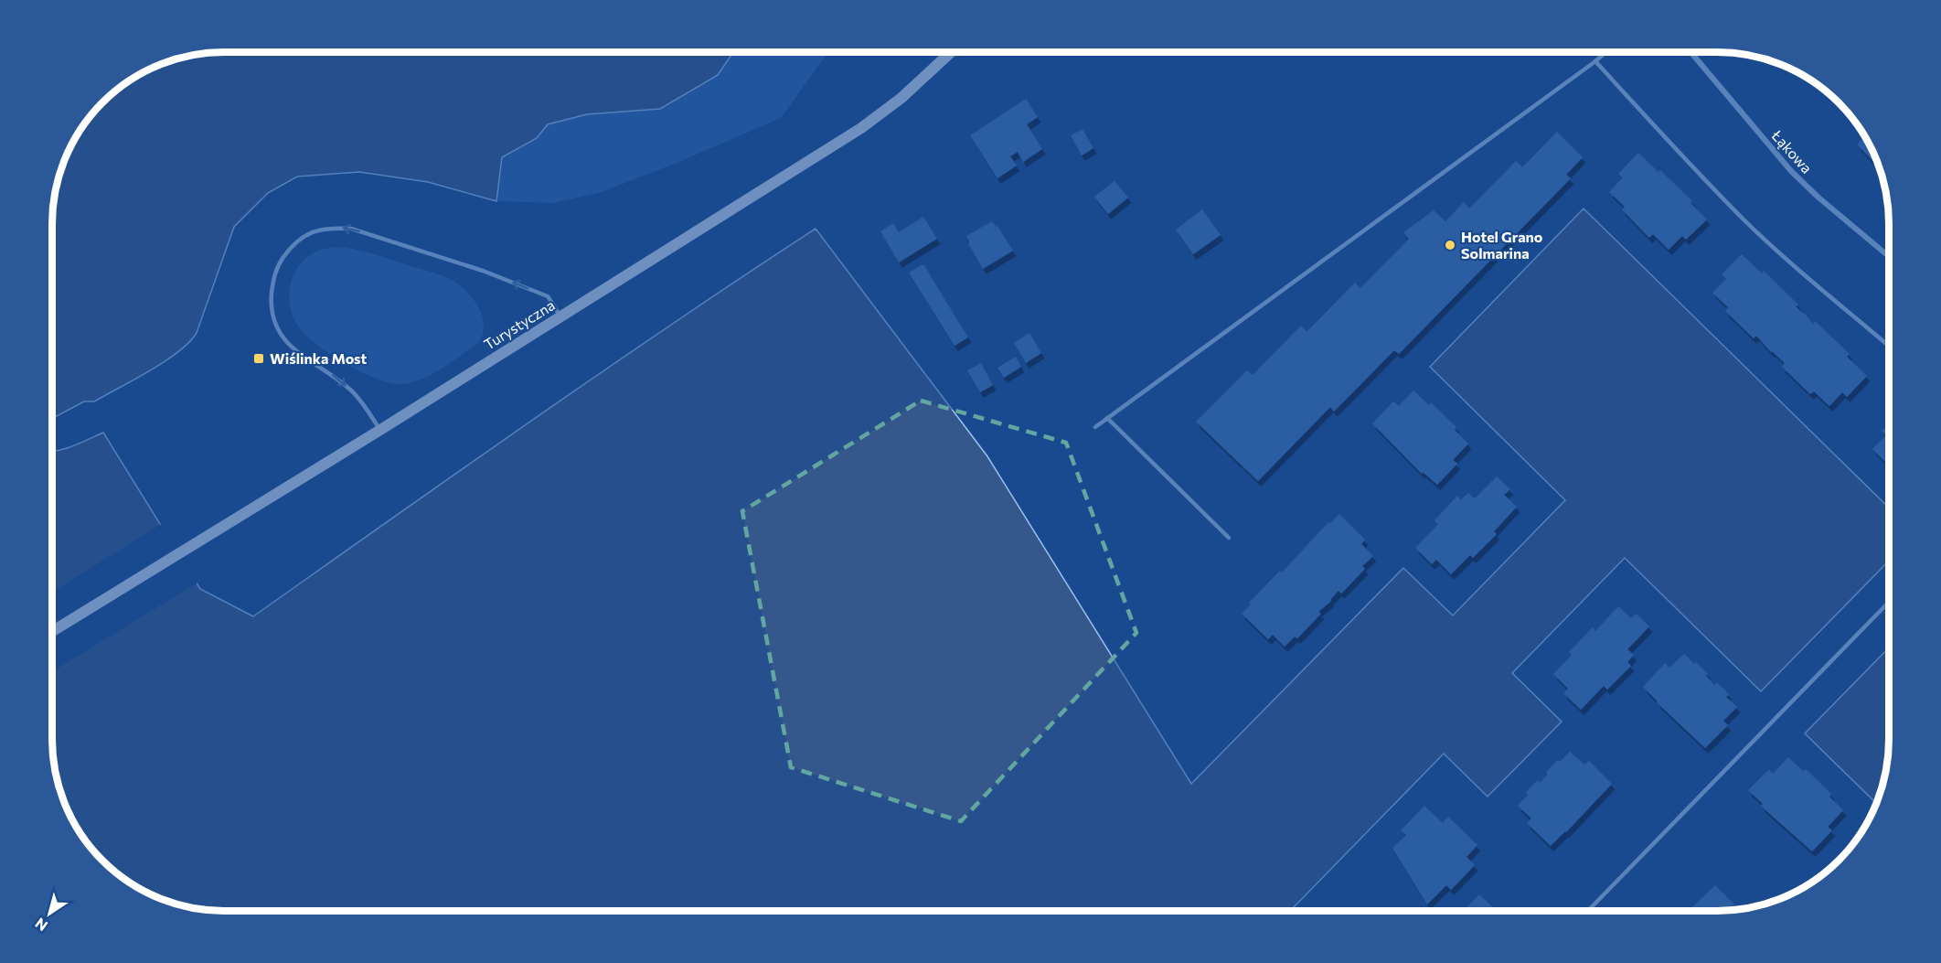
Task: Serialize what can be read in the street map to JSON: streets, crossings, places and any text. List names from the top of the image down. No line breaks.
{"streets":{"main road":["Turystyczna"],"street":["Łąkowa"]},"places":{"other":["Hotel Grano Solmarina"],"transit":["Wiślinka Most"]},"north":"bottom left"}
